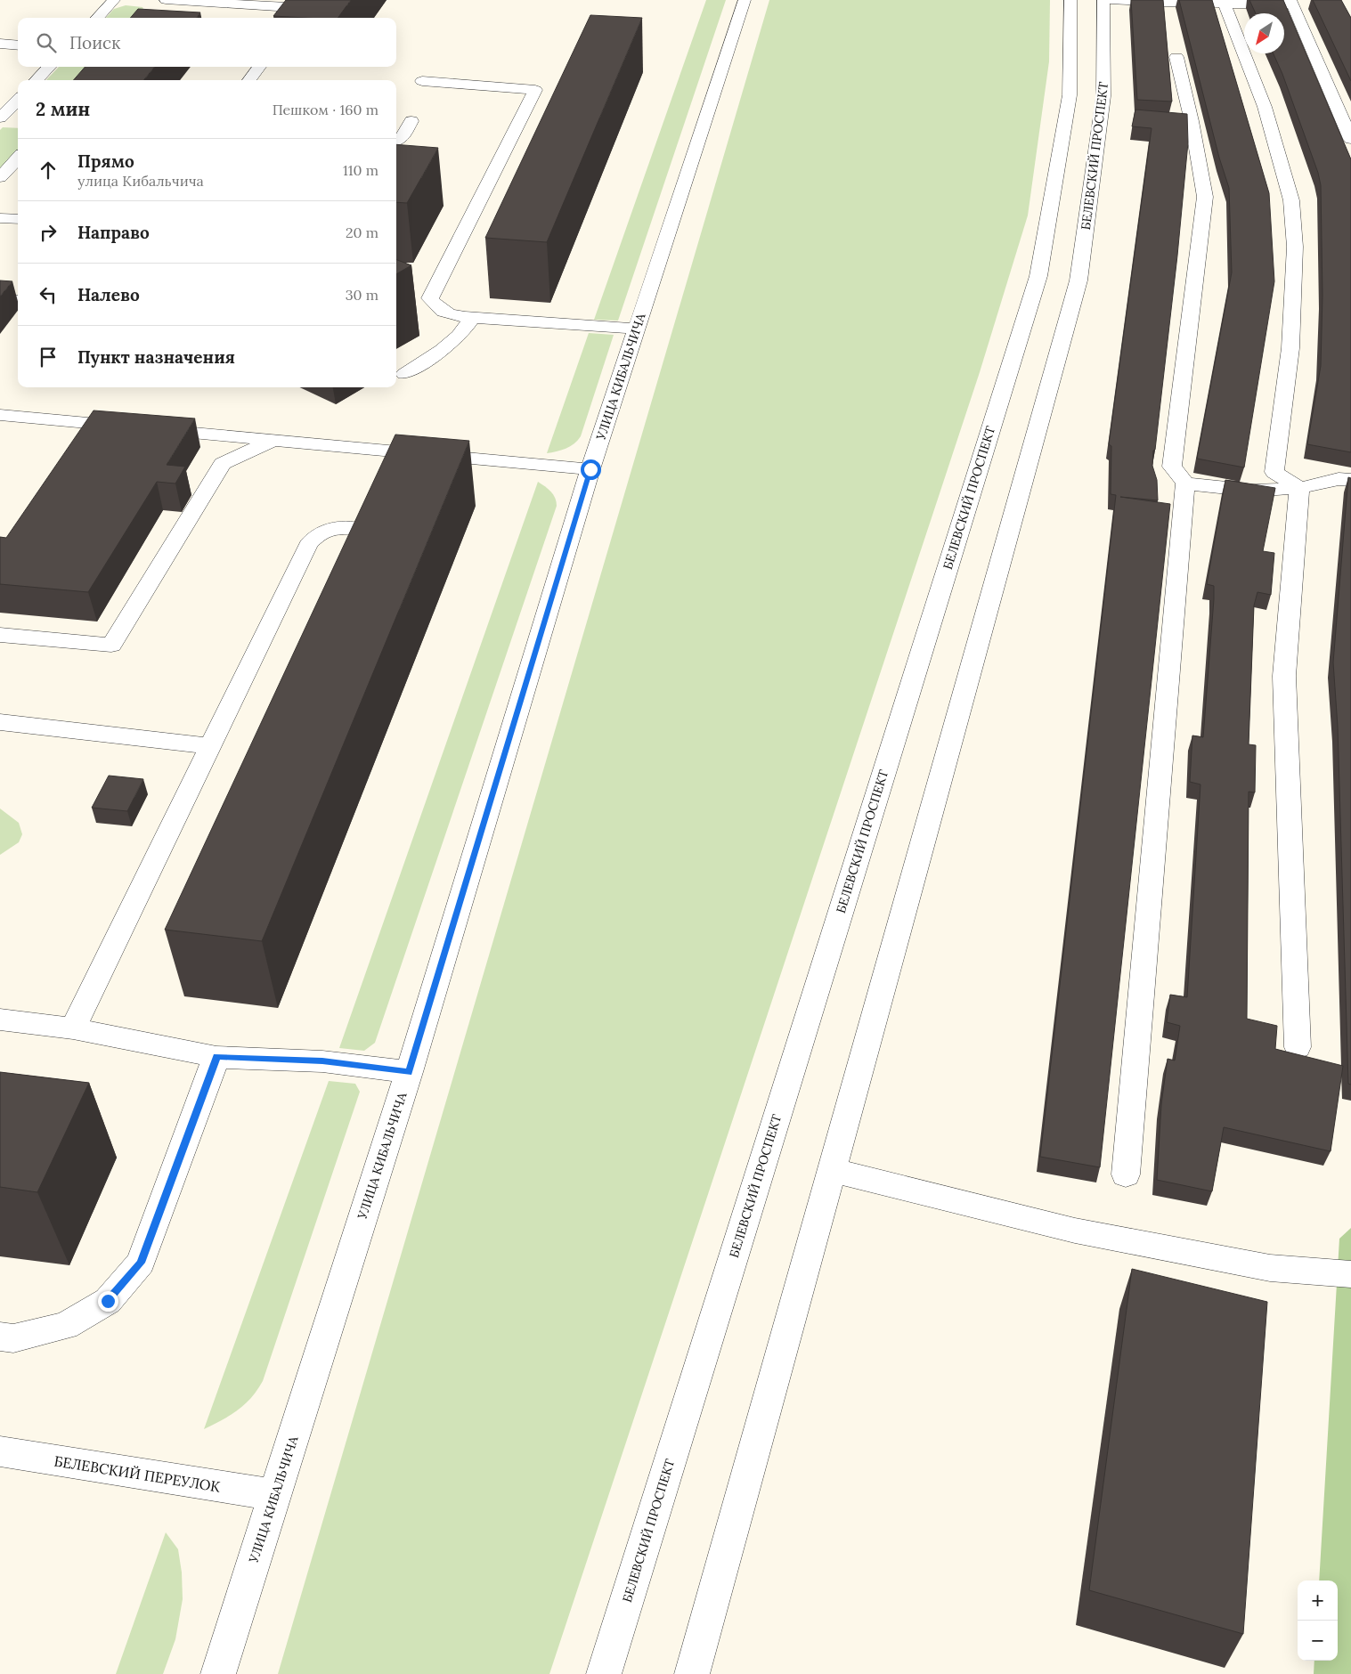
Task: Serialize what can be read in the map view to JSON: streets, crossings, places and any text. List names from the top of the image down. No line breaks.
{"streets":{"street":["БЕЛЕВСКИЙ ПРОСПЕКТ","УЛИЦА КИБАЛЬЧИЧА","БЕЛЕВСКИЙ ПЕРЕУЛОК"]},"crossings":[["УЛИЦА КИБАЛЬЧИЧА","БЕЛЕВСКИЙ ПЕРЕУЛОК"]],"north":"bottom left","page":{"search":"Поиск","heading":["2 мин","Пешком · 160 m"],"list":[["Прямо","улица Кибальчича","110 m"],["Направо","20 m"],["Налево","30 m"],"Пункт назначения"],"map_buttons":["+","−"]}}
